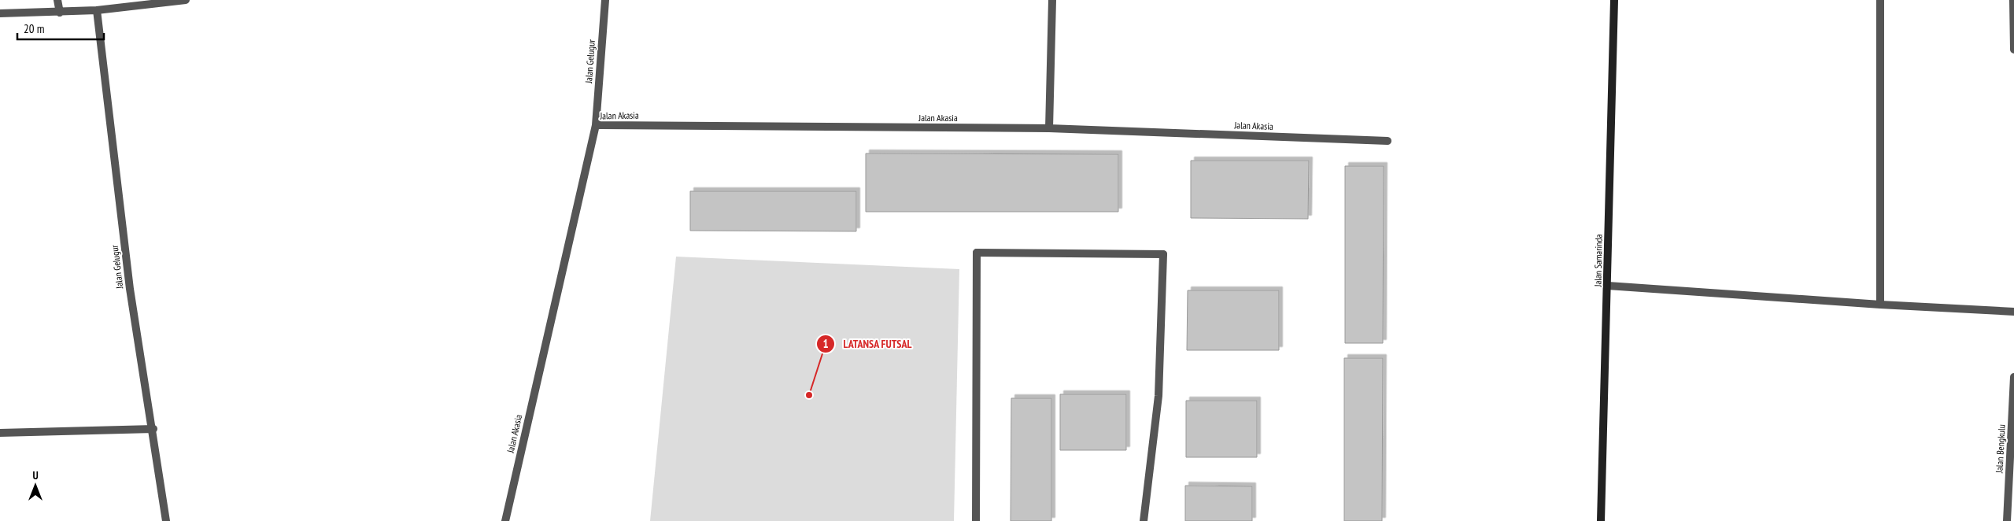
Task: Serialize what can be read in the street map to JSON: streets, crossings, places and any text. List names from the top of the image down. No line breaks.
{"streets":{"street":["Jalan Gelugur","Jalan Akasia","Jalan Samarinda","Jalan Bengkulu"]},"crossings":[["Jalan Gelugur","Jalan Akasia"]],"places":["LATANSA FUTSAL"],"scale_bar":"20 m","north":"top"}
